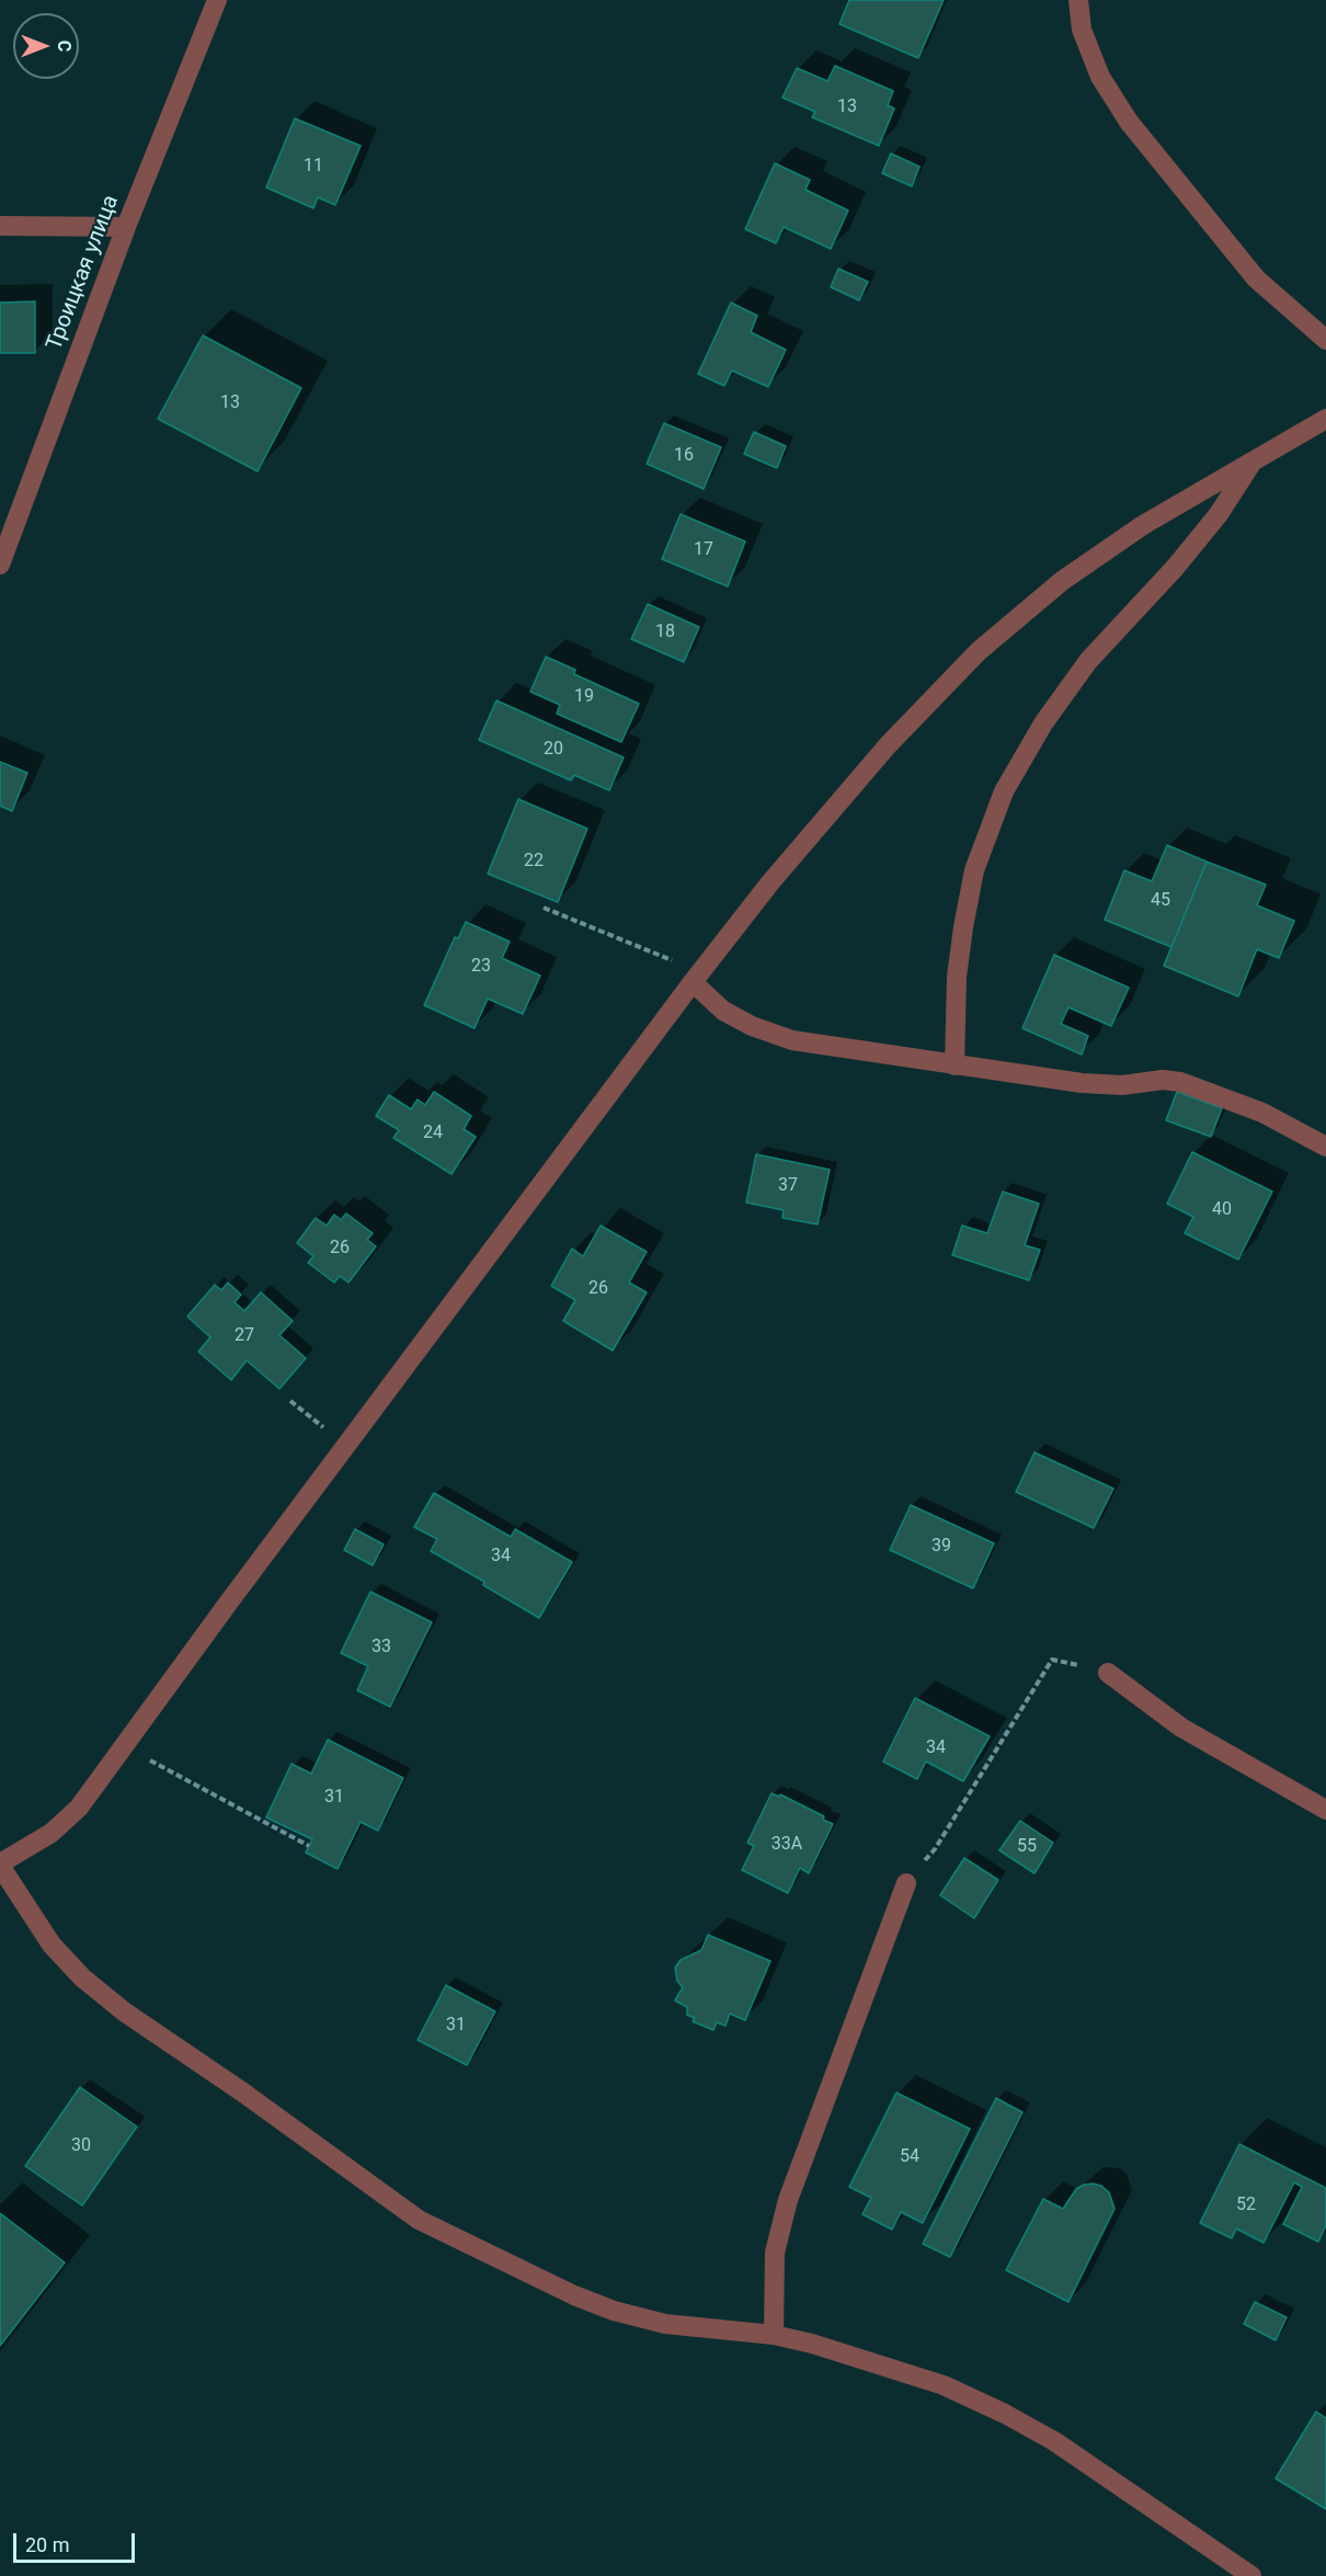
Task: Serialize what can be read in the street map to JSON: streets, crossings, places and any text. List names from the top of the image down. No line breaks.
{"streets":{"street":["Троицкая улица"]},"house_numbers":["13","11","13","16","17","18","19","20","22","45","23","24","37","40","26","26","27","39","34","33","34","31","33А","55","31","30","54","52"],"scale_bar":"20 m","north":"right"}
